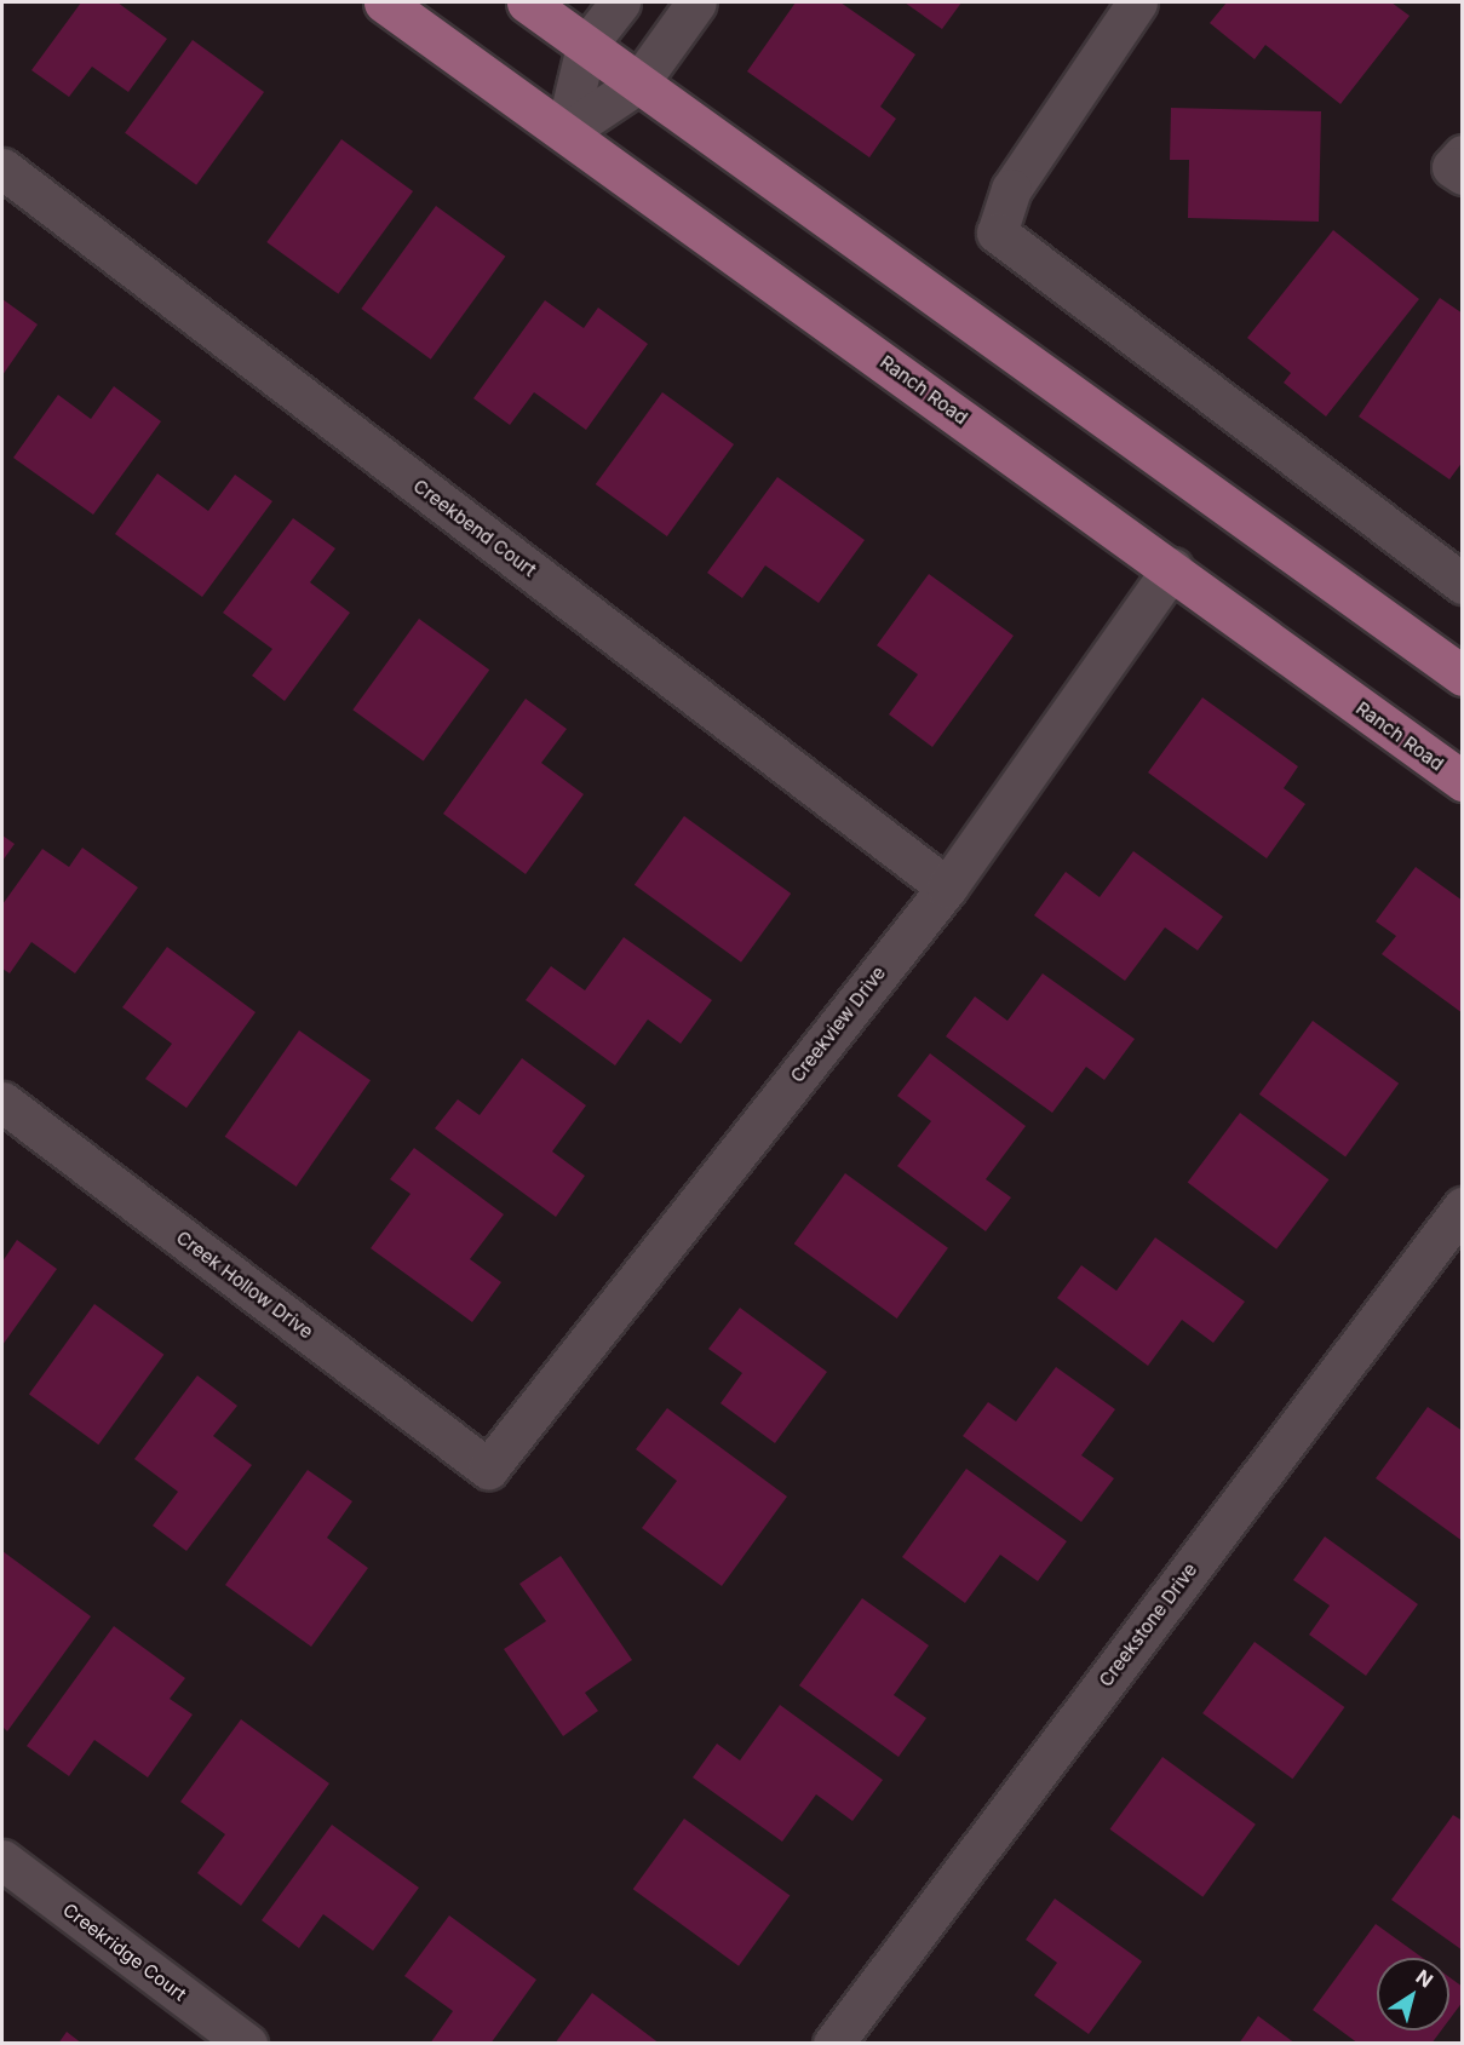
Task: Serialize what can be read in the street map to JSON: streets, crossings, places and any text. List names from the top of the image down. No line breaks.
{"streets":{"main road":["Ranch Road"],"street":["Creekbend Court","Creekview Drive","Creek Hollow Drive","Creekstone Drive","Creekridge Court"]},"crossings":[["Ranch Road","Creekview Drive"],["Creekbend Court","Creekview Drive"],["Creekview Drive","Creek Hollow Drive"]],"north":"top right"}
